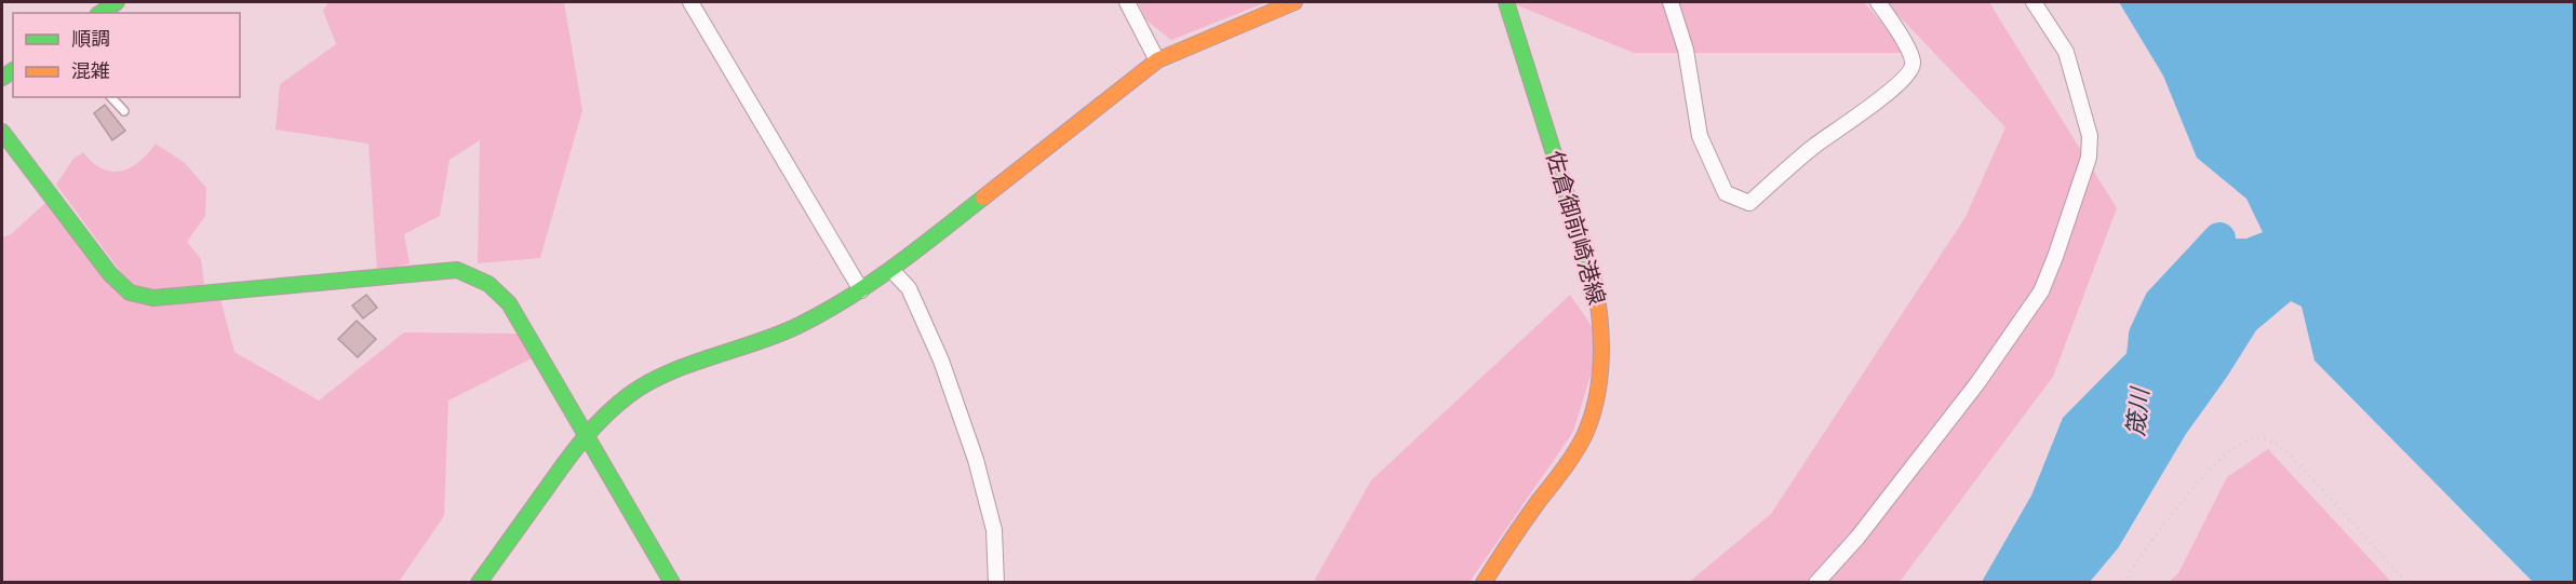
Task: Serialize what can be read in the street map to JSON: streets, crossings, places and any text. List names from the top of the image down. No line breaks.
{"streets":{"street":["佐倉御前崎港線"]},"water":["筬川"],"legend":["順調","混雑"]}
